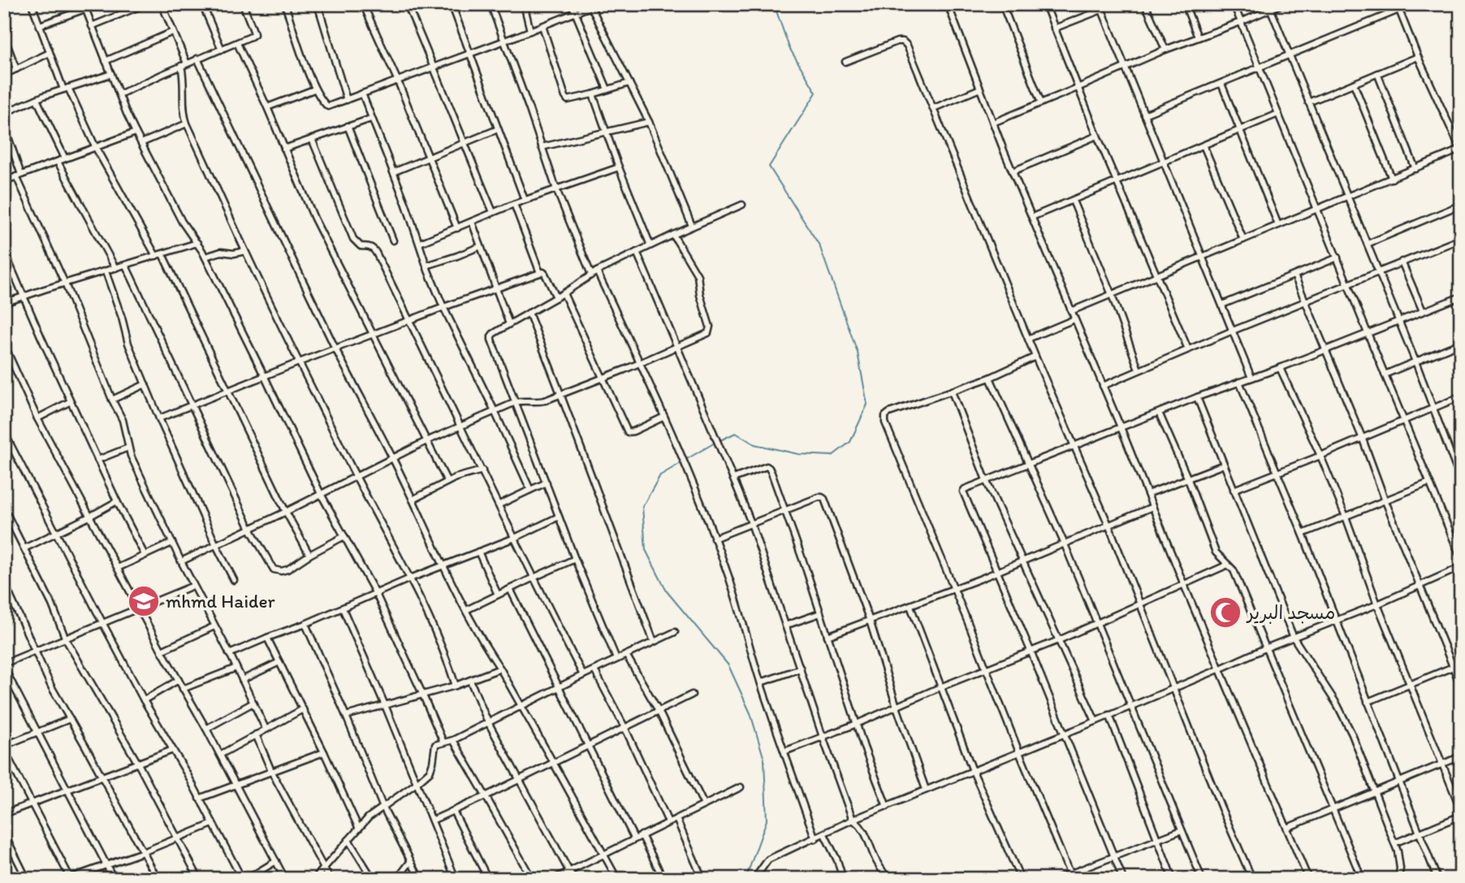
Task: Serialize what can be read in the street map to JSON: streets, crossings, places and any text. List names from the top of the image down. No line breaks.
{"places":{"school or university":["mhmd Haider"],"mosque":["مسجد البرير"]}}
